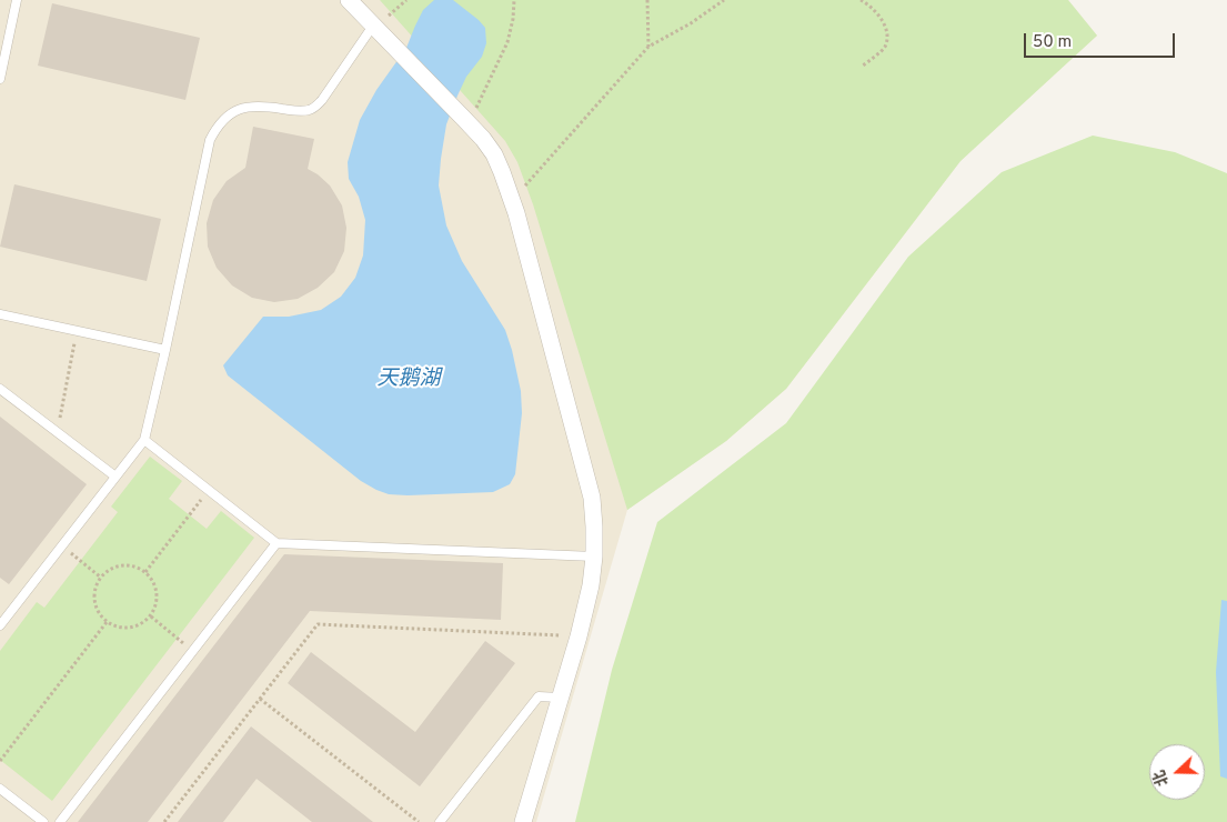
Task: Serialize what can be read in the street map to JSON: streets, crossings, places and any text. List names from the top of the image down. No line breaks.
{"water":["天鹅湖"],"scale_bar":"50 m","north":"left"}
